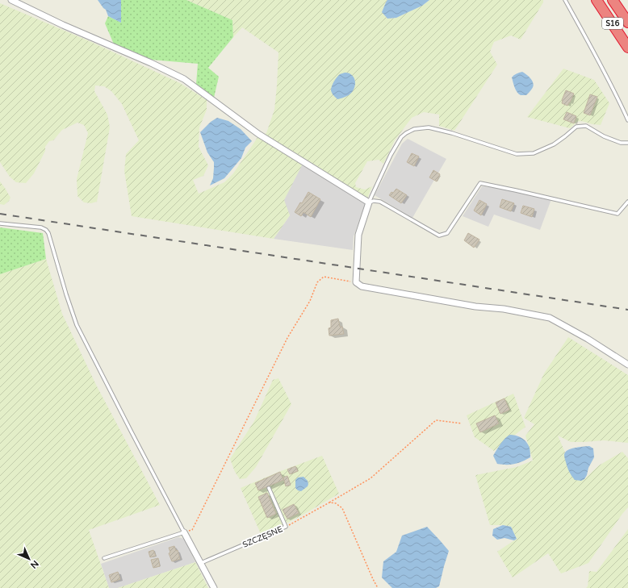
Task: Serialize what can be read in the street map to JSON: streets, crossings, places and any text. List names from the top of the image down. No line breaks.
{"streets":{"highway":["S16"],"lane":["SZCZĘSNE"]},"north":"bottom right"}
